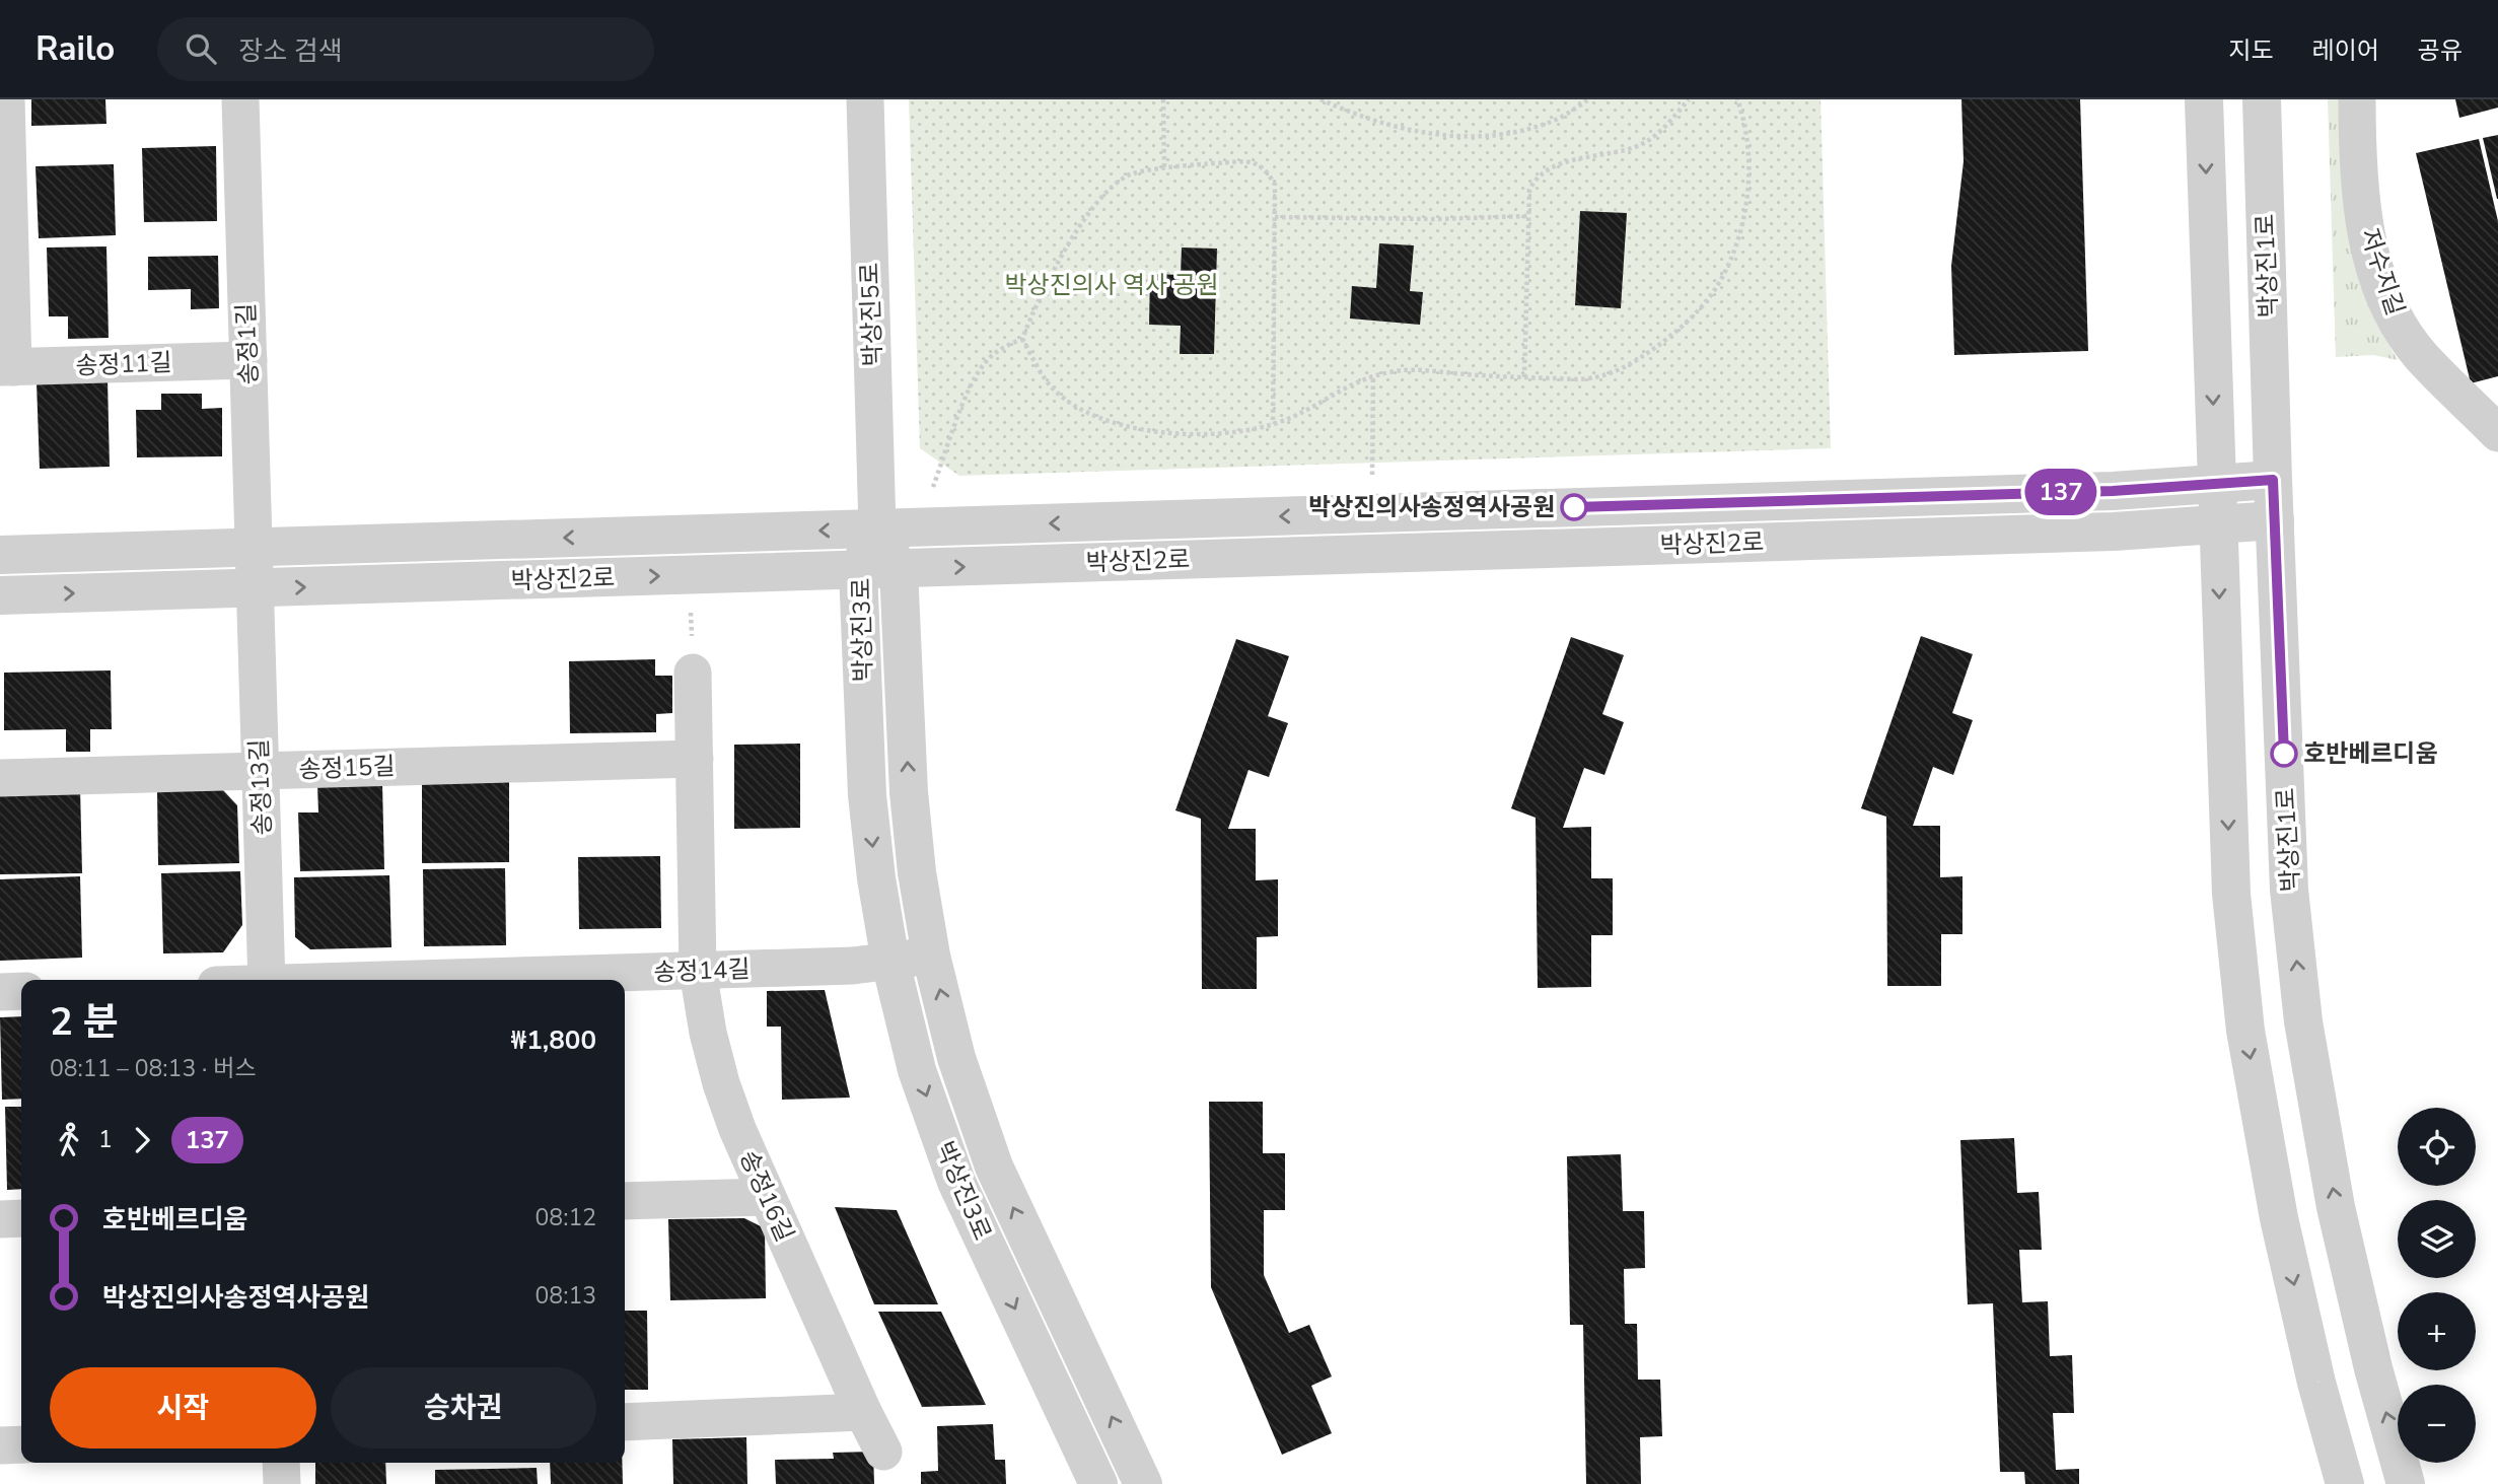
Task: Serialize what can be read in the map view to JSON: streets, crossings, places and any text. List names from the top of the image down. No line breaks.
{"streets":{"street":["박상진1로","저수지길","박상진5로","송정1길","송정11길","박상진2로","박상진3로","송정15길","송정13길","송정14길","송정16길"]},"crossings":[["박상진1로","박상진2로"],["박상진5로","박상진2로"],["박상진5로","박상진3로"],["송정1길","송정11길"],["송정1길","박상진2로"],["송정1길","송정13길"],["박상진2로","박상진3로"],["박상진2로","송정13길"],["박상진3로","송정14길"],["송정15길","송정13길"],["송정14길","송정16길"]],"parks":["박상진의사 역사 공원"],"places":["박상진의사송정역사공원","호반베르디움"],"lines":["bus line 137"],"page":{"header":"Railo","search":"장소 검색","nav":["지도","레이어","공유"],"on_map":"137","heading":["2 분","08:11 – 08:13 · 버스","₩1,800"],"legs":["1","137"],"map_buttons":["+","−"],"list":[{"name":"호반베르디움","value":"08:12"},{"name":"박상진의사송정역사공원","value":"08:13"}],"buttons":["시작","승차권"]}}
